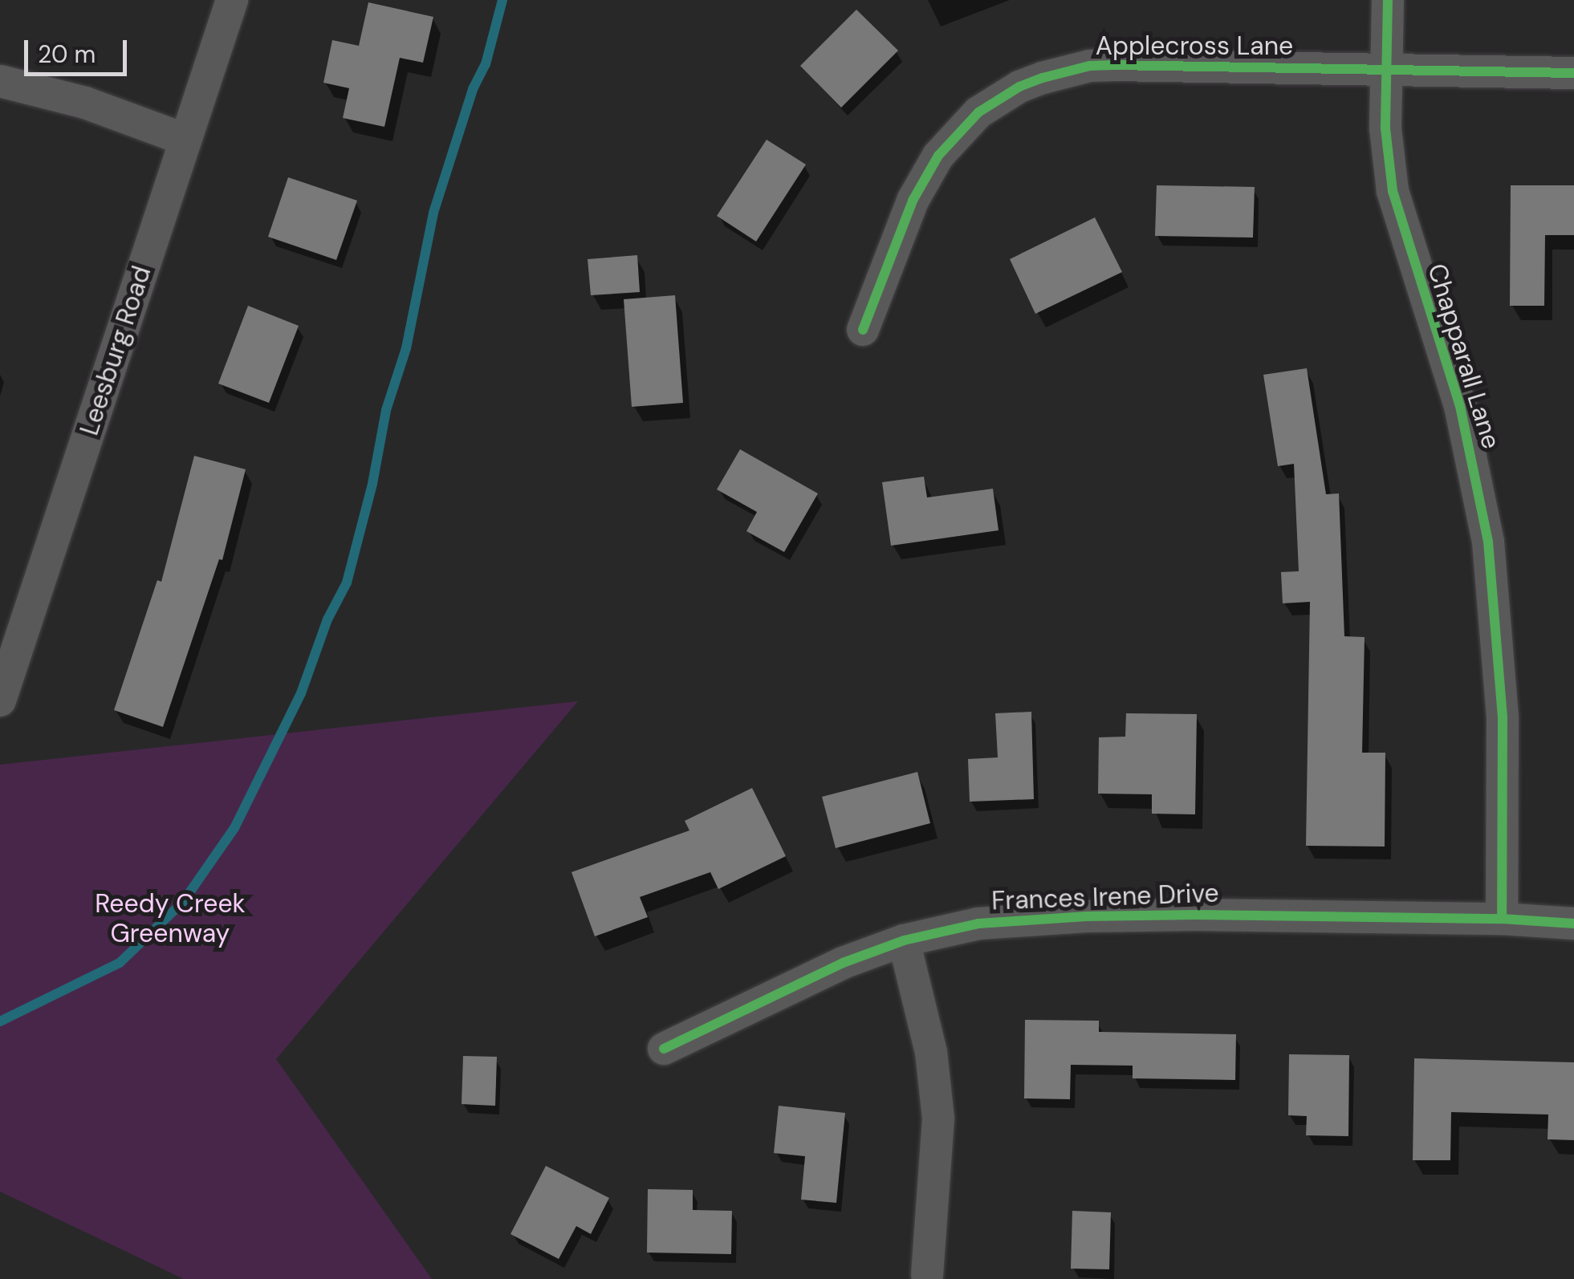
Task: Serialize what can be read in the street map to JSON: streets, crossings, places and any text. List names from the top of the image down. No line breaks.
{"streets":{"street":["Applecross Lane","Leesburg Road","Chapparall Lane","Frances Irene Drive"]},"crossings":[["Applecross Lane","Chapparall Lane"],["Chapparall Lane","Frances Irene Drive"]],"parks":["Reedy Creek Greenway"],"scale_bar":"20 m"}
